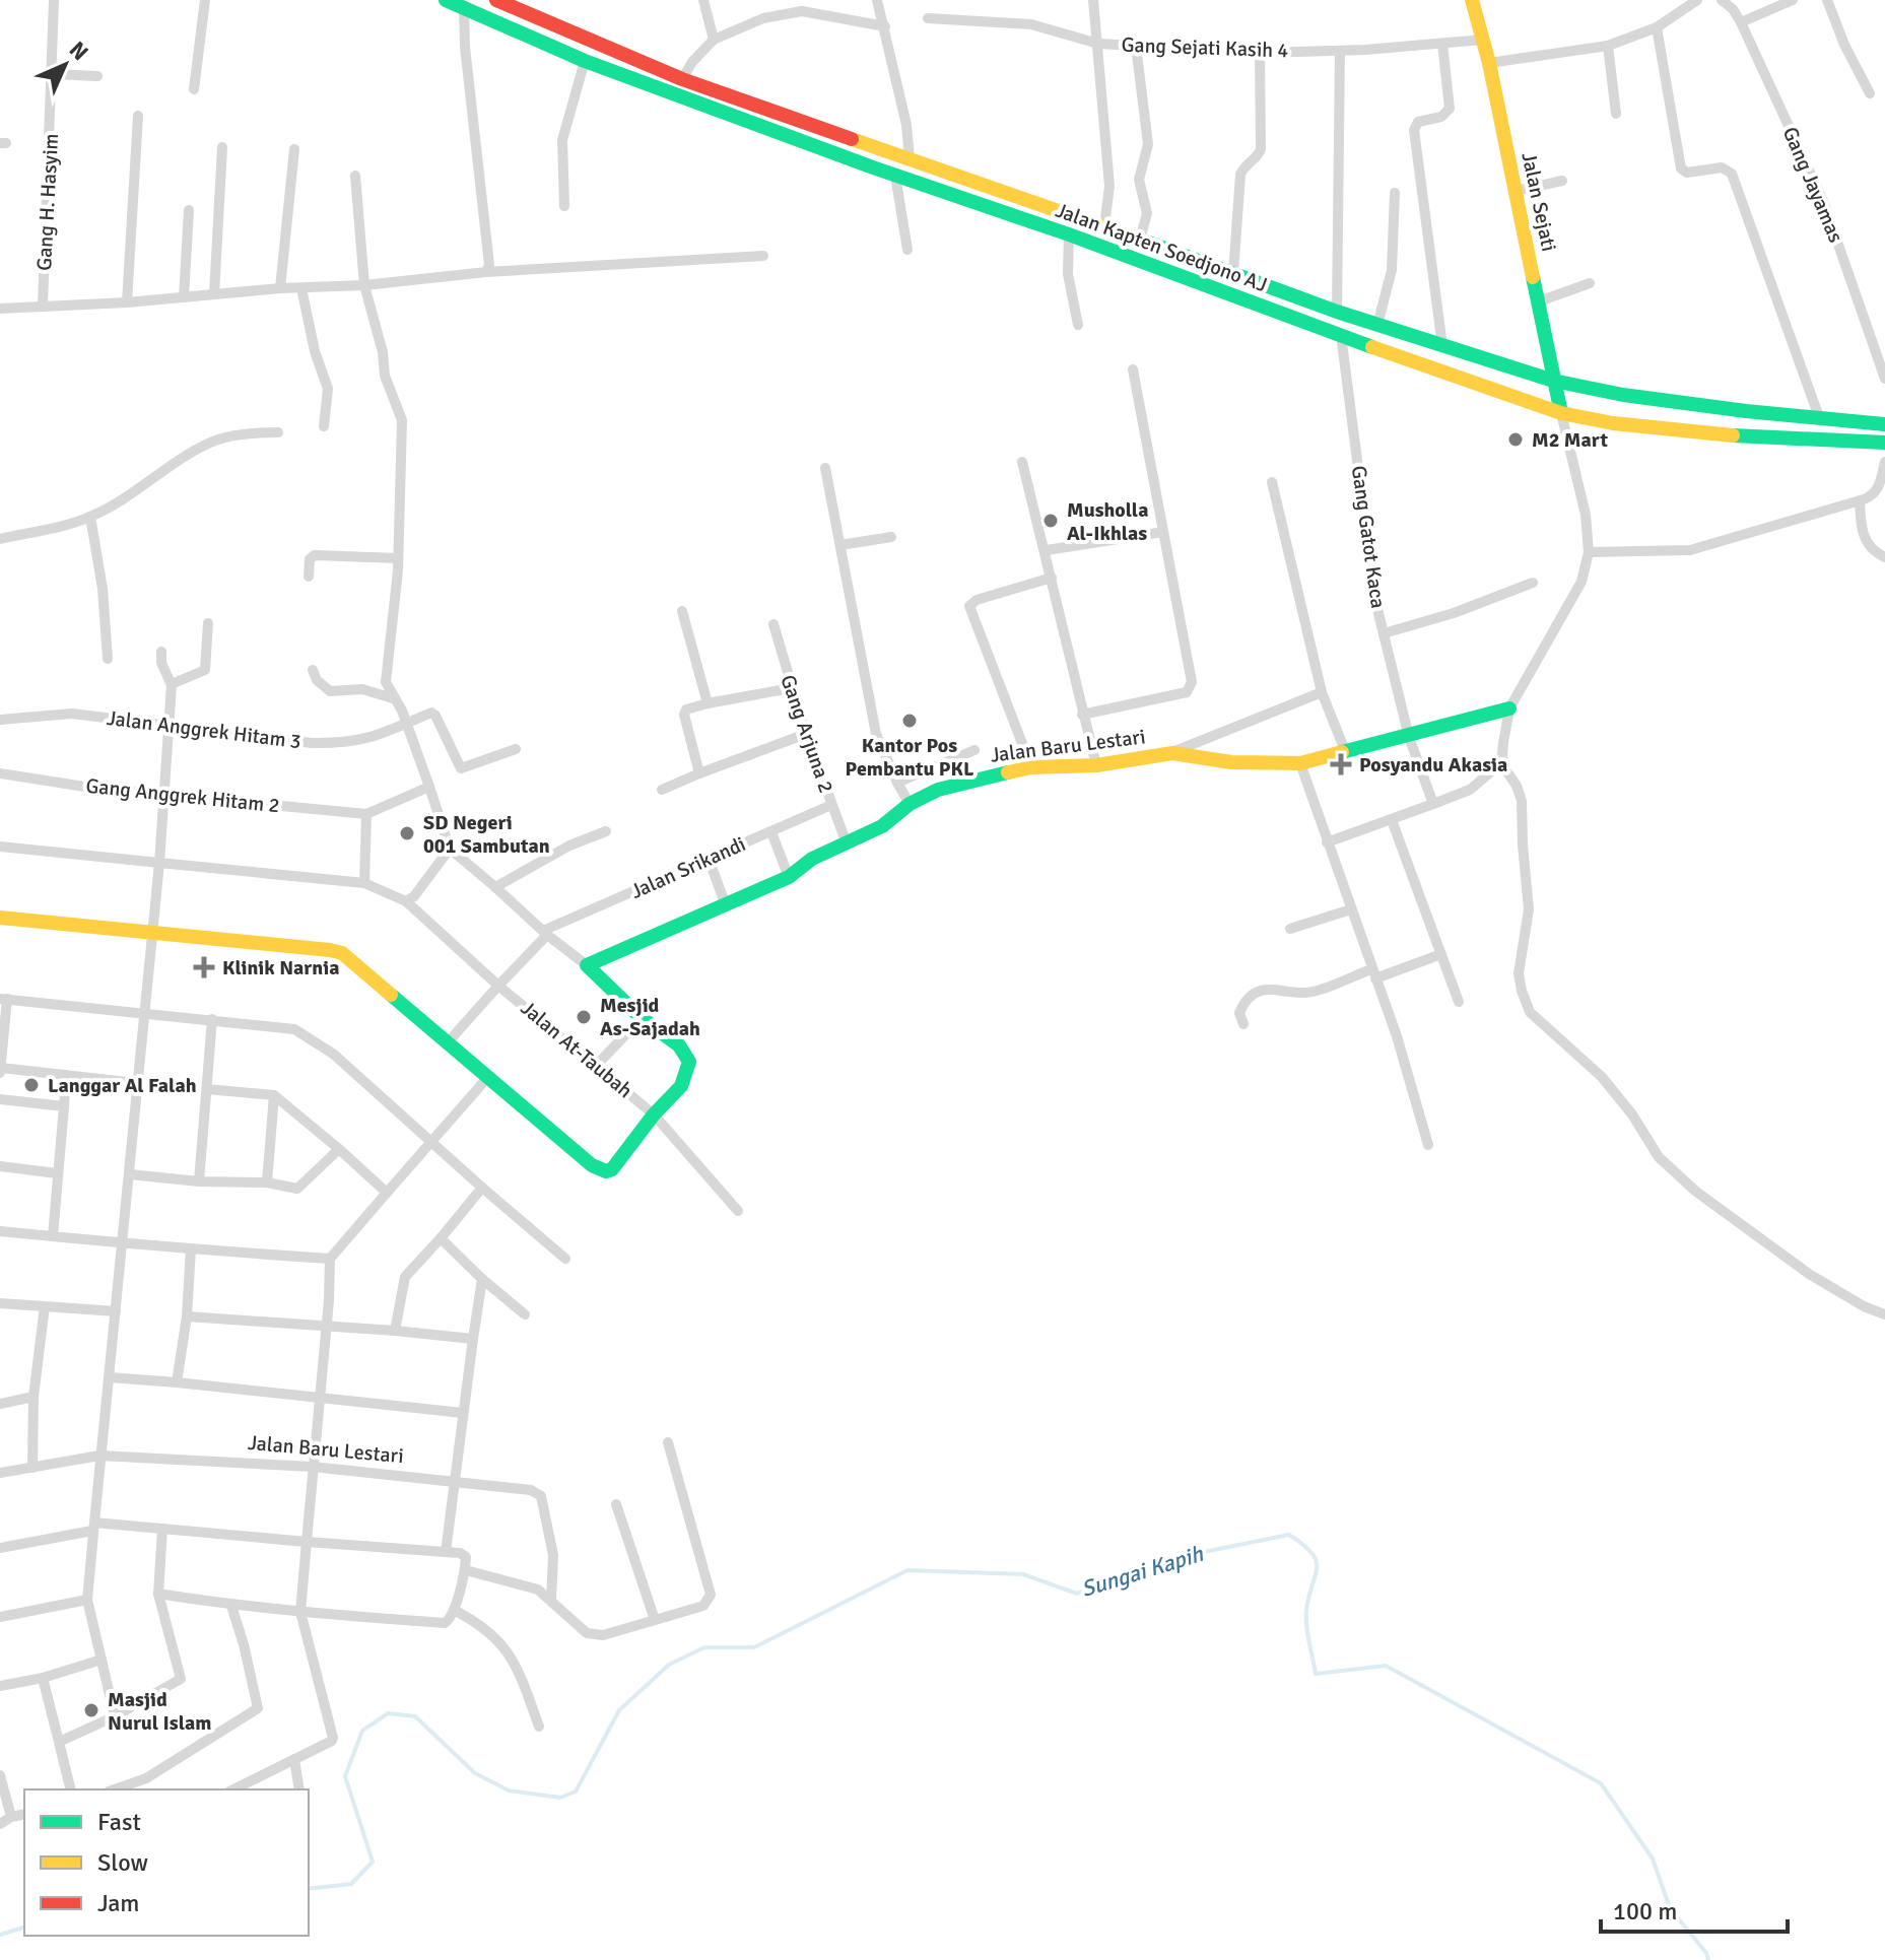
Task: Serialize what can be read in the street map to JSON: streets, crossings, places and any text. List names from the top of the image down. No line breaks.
{"streets":{"main road":["Jalan Sejati","Jalan Kapten Soedjono AJ","Jalan Baru Lestari"],"street":["Gang Sejati Kasih 4","Gang Jayamas","Gang H. Hasyim","Gang Gatot Kaca","Jalan Anggrek Hitam 3","Gang Arjuna 2","Gang Anggrek Hitam 2","Jalan Srikandi","Jalan At-Taubah"]},"crossings":[["Gang Sejati Kasih 4","Jalan Sejati"],["Jalan Sejati","Jalan Kapten Soedjono AJ"],["Jalan Kapten Soedjono AJ","Gang Gatot Kaca"],["Gang Gatot Kaca","Jalan Baru Lestari"],["Gang Arjuna 2","Jalan Baru Lestari"],["Gang Arjuna 2","Jalan Srikandi"]],"water":["Sungai Kapih"],"places":{"other":["M2 Mart","Musholla Al-Ikhlas","Kantor Pos Pembantu PKL","SD Negeri 001 Sambutan","Mesjid As-Sajadah","Langgar Al Falah","Masjid Nurul Islam"],"health":["Posyandu Akasia","Klinik Narnia"]},"legend":["Fast","Slow","Jam"],"scale_bar":"100 m","north":"top right"}
